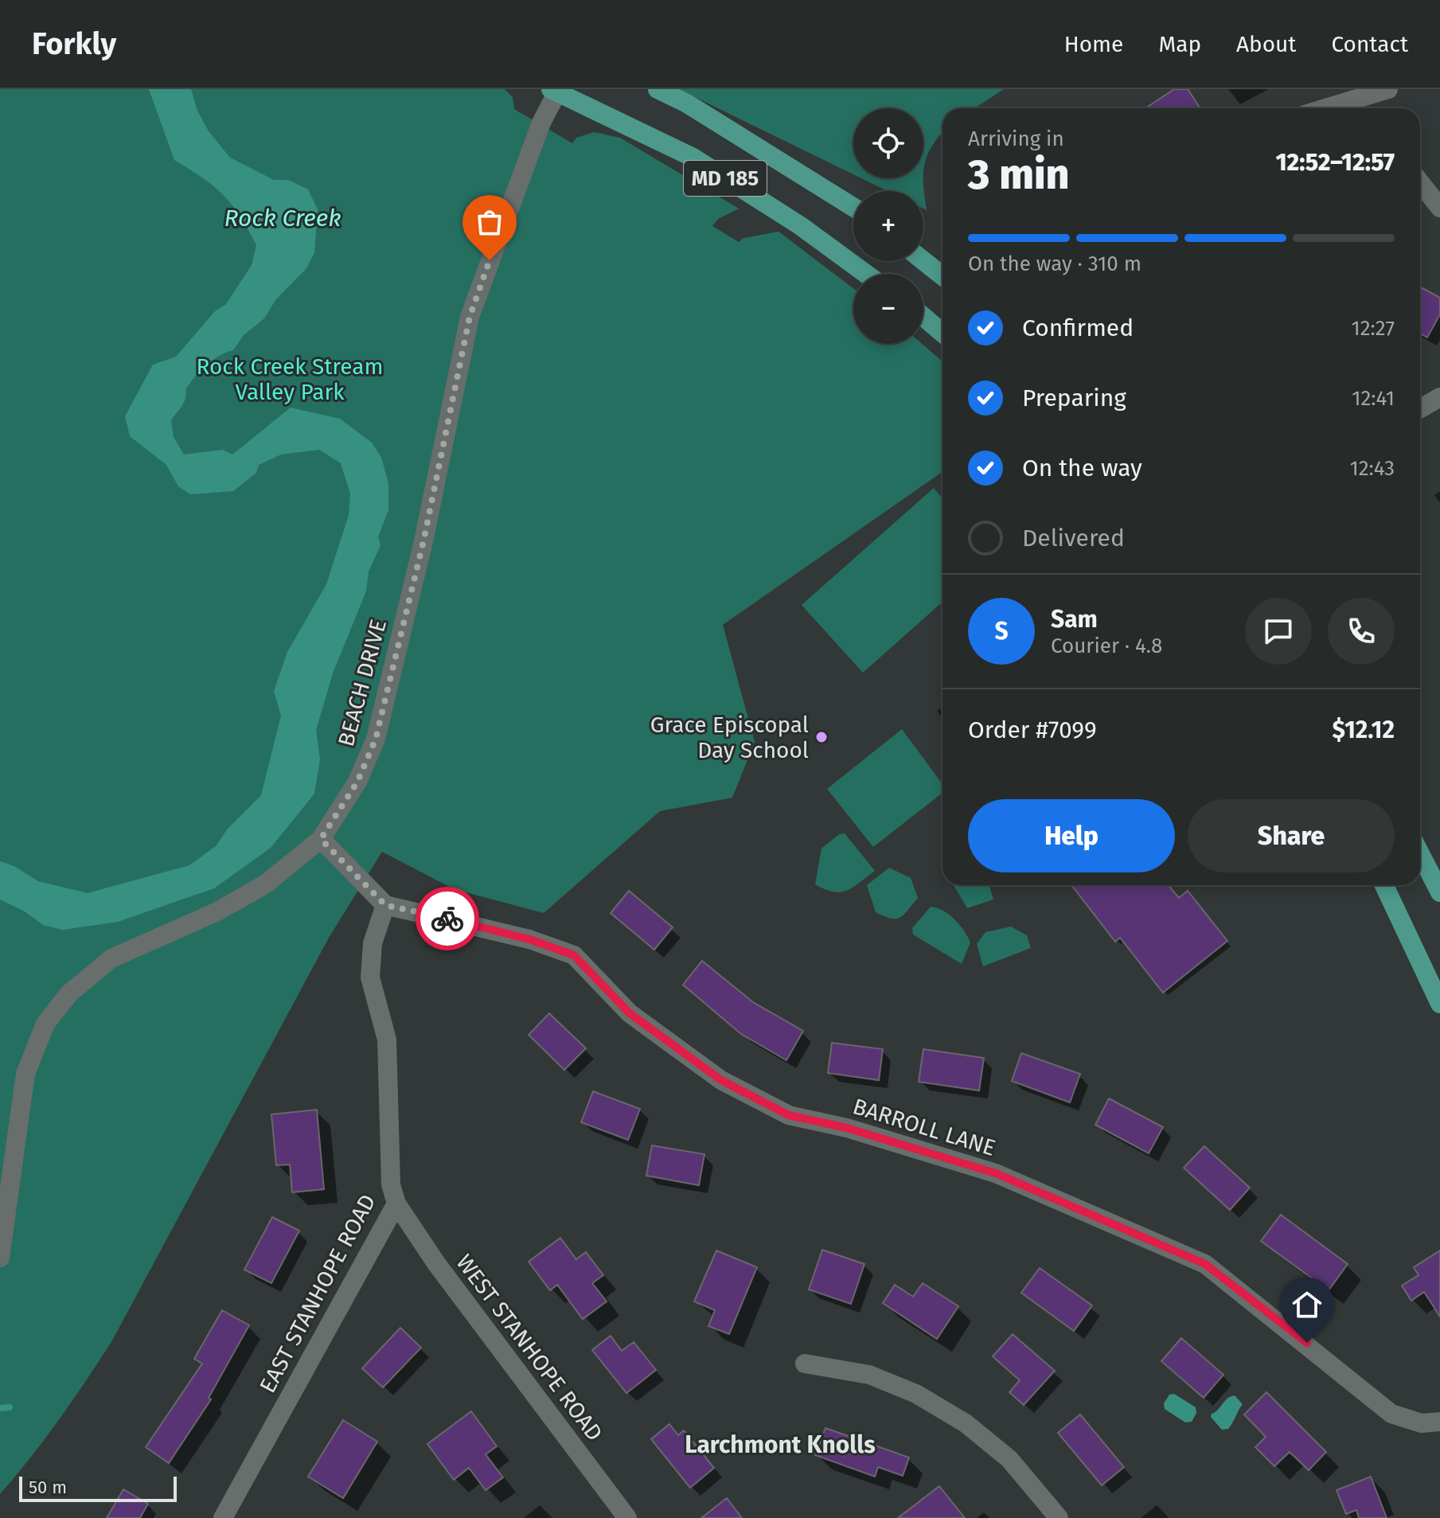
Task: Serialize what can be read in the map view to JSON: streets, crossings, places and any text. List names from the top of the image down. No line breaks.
{"streets":{"main road":["MD 185"],"street":["BEACH DRIVE","BARROLL LANE","EAST STANHOPE ROAD","WEST STANHOPE ROAD"]},"crossings":[["MD 185","BEACH DRIVE"],["BARROLL LANE","EAST STANHOPE ROAD"],["EAST STANHOPE ROAD","WEST STANHOPE ROAD"]],"districts":["Larchmont Knolls"],"water":["Rock Creek"],"parks":["Rock Creek Stream Valley Park"],"places":["Grace Episcopal Day School"],"scale_bar":"50 m","page":{"header":"Forkly","nav":["Home","Map","About","Contact"],"map_buttons":["+","−"],"heading":["3 min","Arriving in","12:52–12:57"],"panel":["Sam","Courier · 4.8","Order #7099","$12.12"],"bar":"On the way · 310 m","list":[["Confirmed","12:27"],["Preparing","12:41"],["On the way","12:43"],"Delivered"],"round":"S","buttons":["Help","Share"],"scale":"50 m"}}
